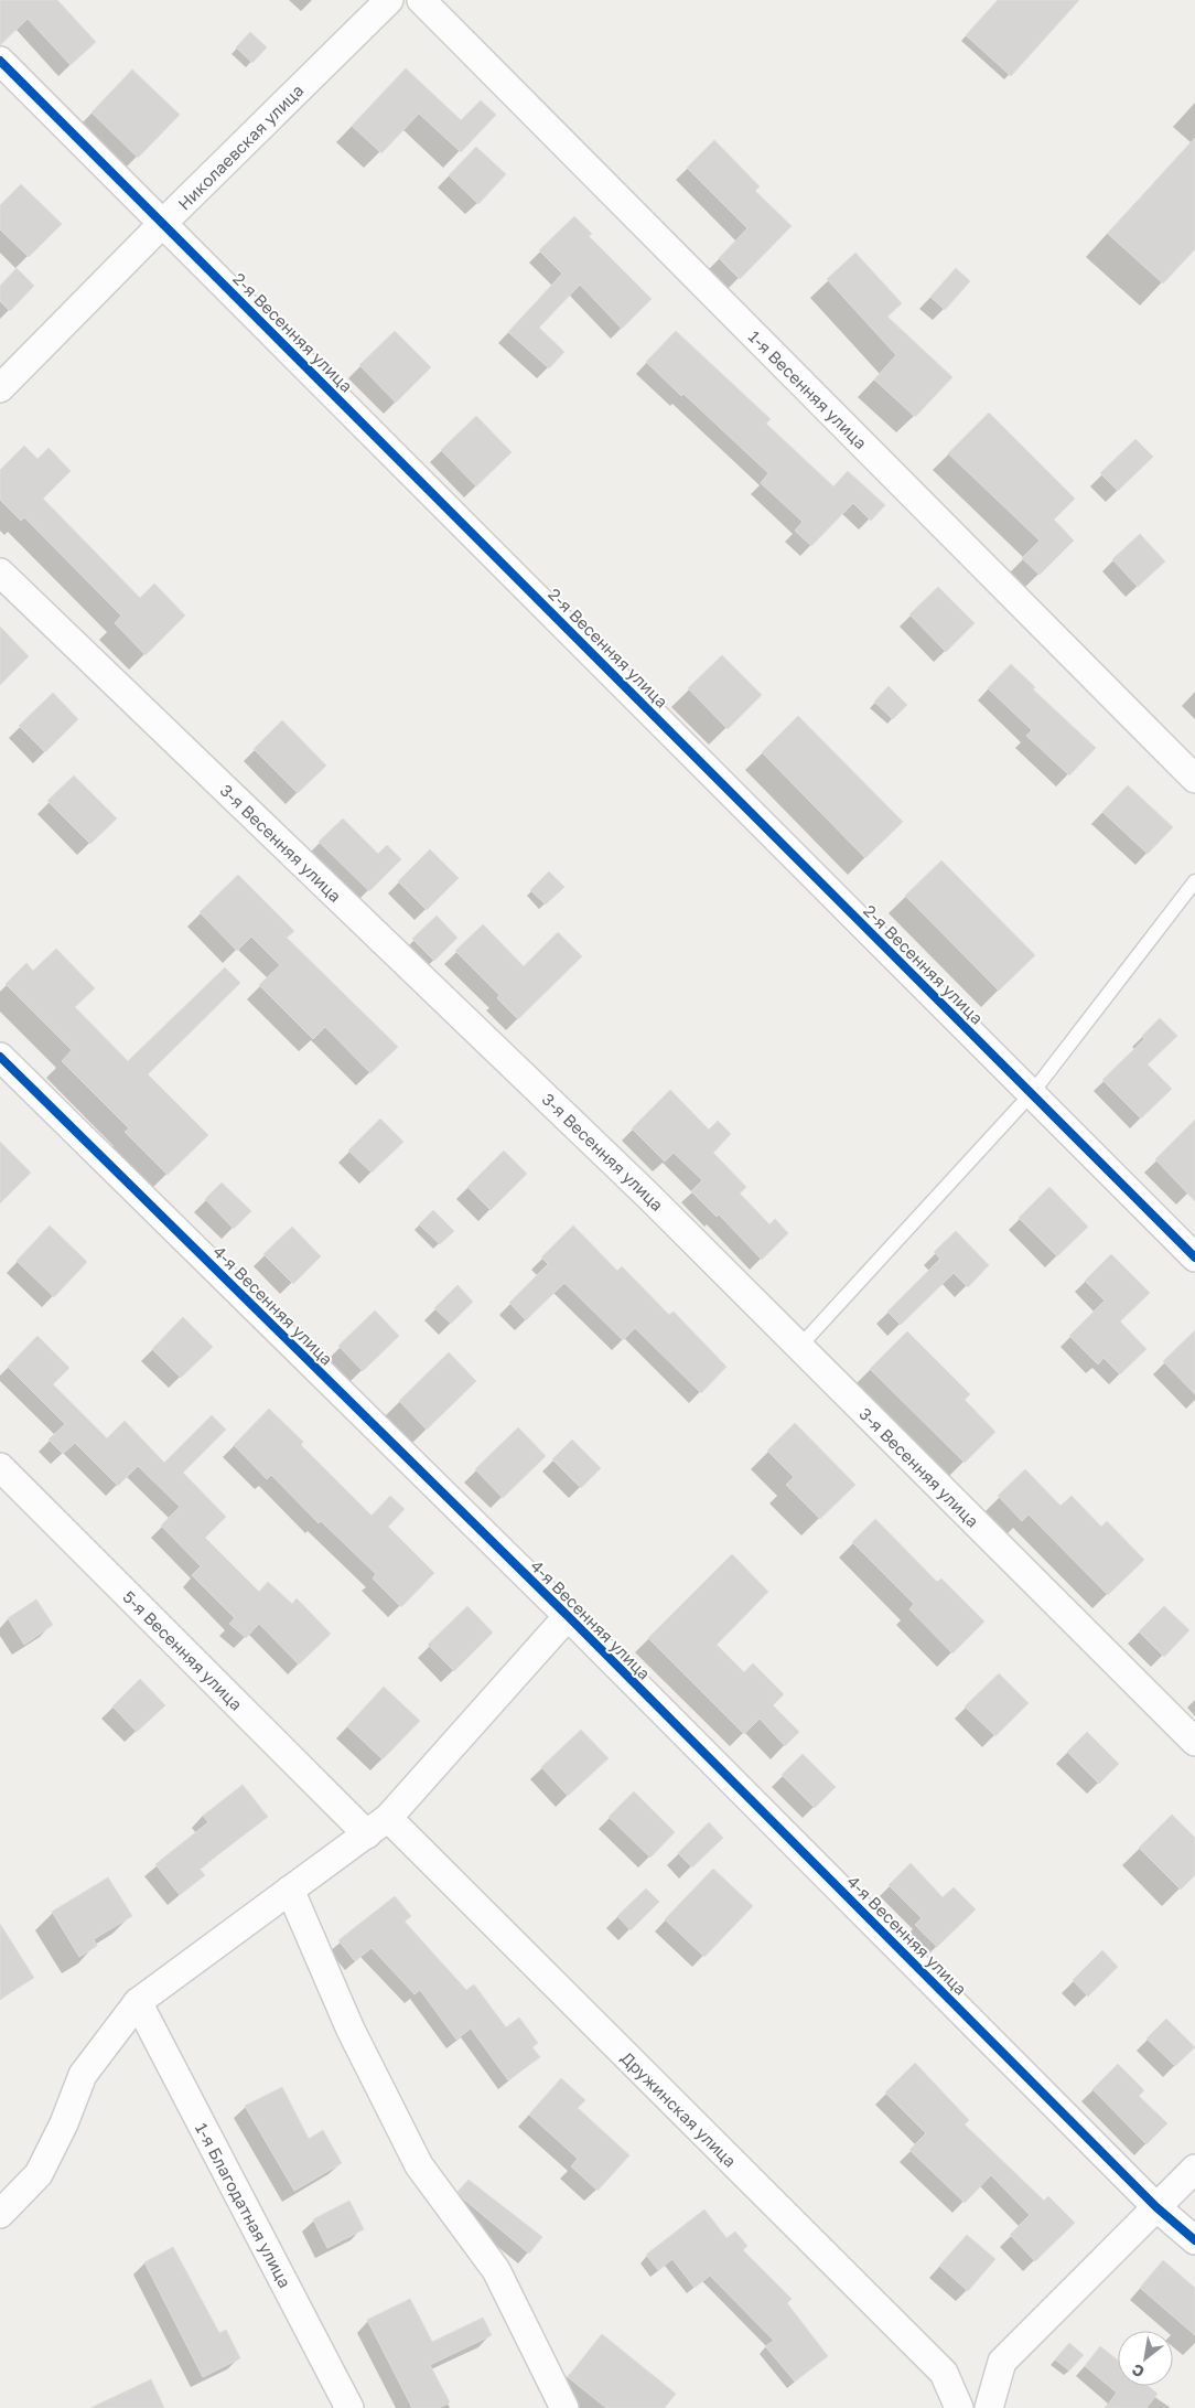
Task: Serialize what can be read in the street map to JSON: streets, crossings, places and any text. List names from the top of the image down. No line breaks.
{"streets":{"street":["Николаевская улица","2-я Весенняя улица","1-я Весенняя улица","3-я Весенняя улица","4-я Весенняя улица","5-я Весенняя улица","Дружинская улица","1-я Благодатная улица"]},"crossings":[["Николаевская улица","2-я Весенняя улица"],["5-я Весенняя улица","Дружинская улица"]],"north":"bottom left"}
